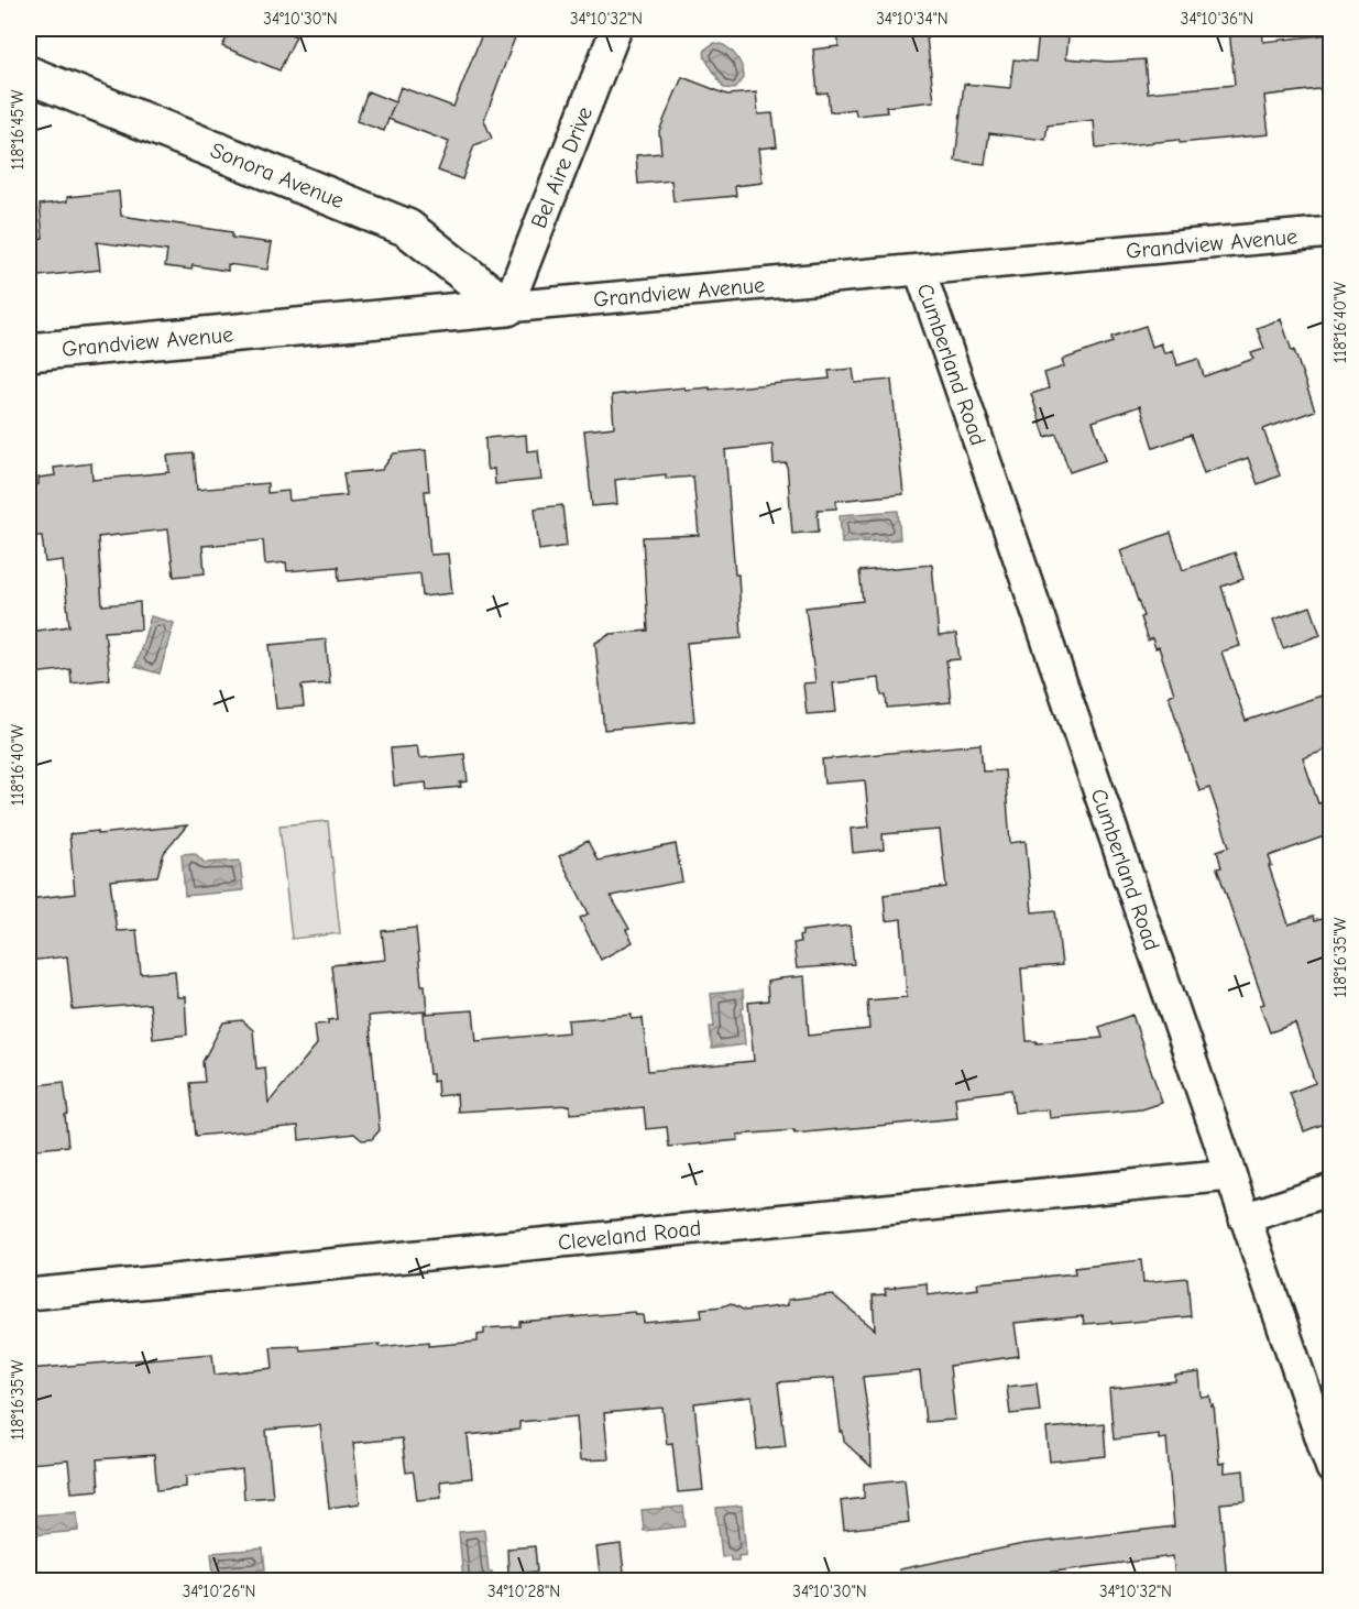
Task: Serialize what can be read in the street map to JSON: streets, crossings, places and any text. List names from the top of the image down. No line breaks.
{"streets":{"street":["Bel Aire Drive","Sonora Avenue","Grandview Avenue","Cumberland Road","Cleveland Road"]},"crossings":[["Bel Aire Drive","Sonora Avenue"],["Bel Aire Drive","Grandview Avenue"],["Sonora Avenue","Grandview Avenue"],["Grandview Avenue","Cumberland Road"],["Cumberland Road","Cleveland Road"]],"coordinates":["34°10'30\"N","34°10'32\"N","34°10'34\"N","34°10'36\"N","118°16'45\"W","118°16'40\"W","118°16'35\"W","34°10'26\"N","34°10'28\"N"]}
